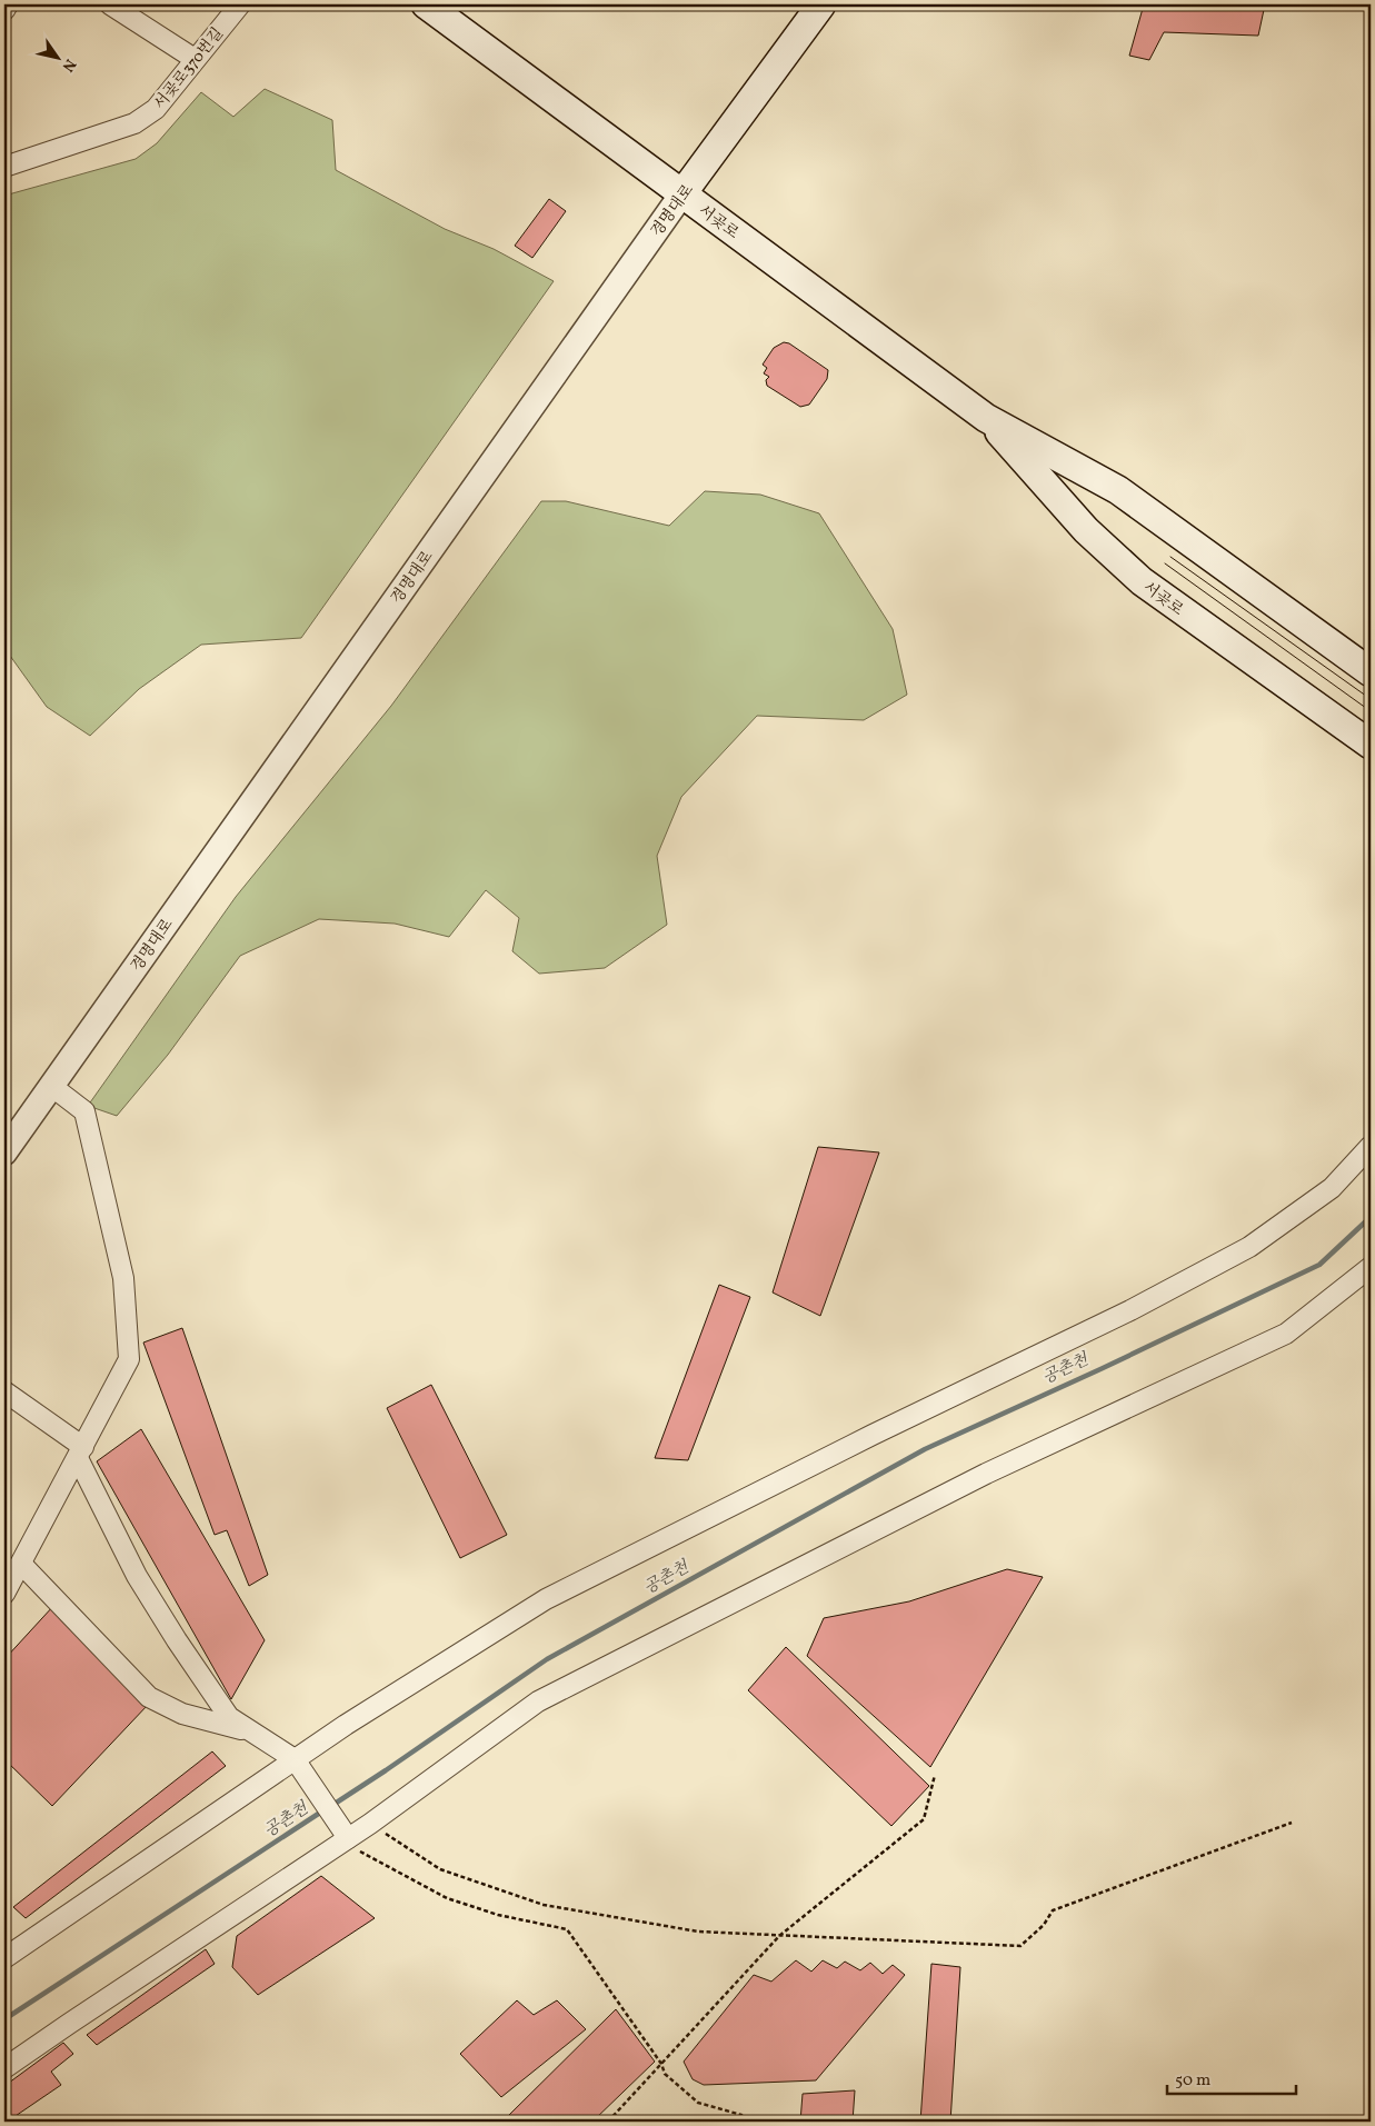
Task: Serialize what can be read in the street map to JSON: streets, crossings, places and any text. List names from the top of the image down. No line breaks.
{"streets":{"main road":["경명대로","서곶로"],"street":["서곶로370번길"]},"crossings":[["경명대로","서곶로"]],"water":["공촌천"],"scale_bar":"50 m","north":"bottom right"}
